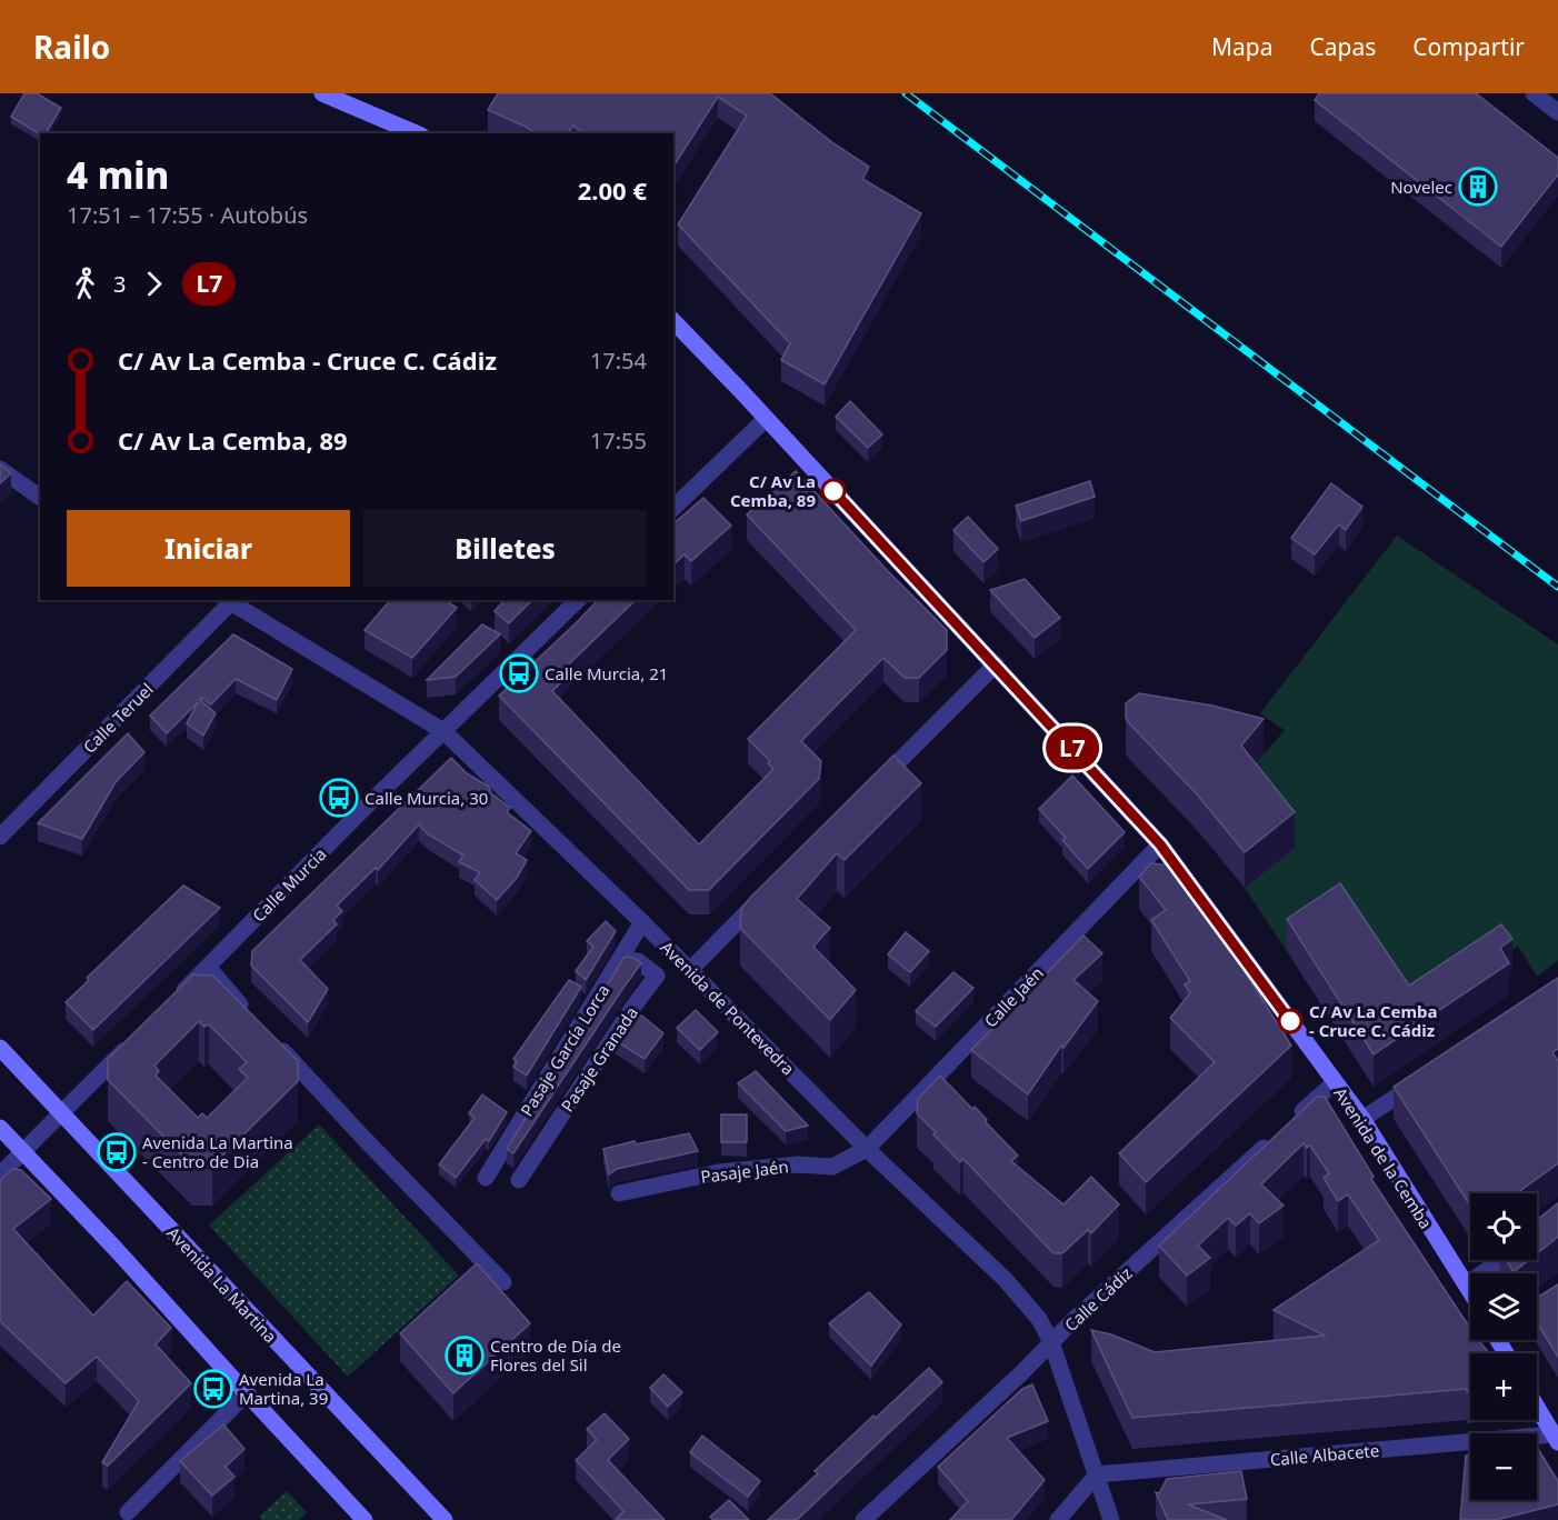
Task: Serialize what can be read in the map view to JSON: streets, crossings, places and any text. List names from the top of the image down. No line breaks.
{"streets":{"street":["Calle Teruel","Calle Murcia","Calle Jaén","Avenida de Pontevedra","Pasaje García Lorca","Pasaje Granada","Avenida de la Cemba","Pasaje Jaén","Avenida La Martina","Calle Cádiz","Calle Albacete"]},"crossings":[["Calle Teruel","Avenida de Pontevedra"],["Calle Murcia","Avenida de Pontevedra"],["Calle Jaén","Avenida de Pontevedra"],["Calle Jaén","Avenida de la Cemba"],["Calle Jaén","Pasaje Jaén"],["Avenida de Pontevedra","Pasaje García Lorca"],["Avenida de Pontevedra","Pasaje Jaén"],["Avenida de Pontevedra","Calle Cádiz"],["Avenida de Pontevedra","Calle Albacete"],["Pasaje García Lorca","Pasaje Granada"],["Avenida de la Cemba","Calle Cádiz"]],"places":{"building":["Novelec","Centro de Día de Flores del Sil"],"other":["C/ Av La Cemba, 89","C/ Av La Cemba - Cruce C. Cádiz"],"bus stop":["Calle Murcia, 21","Calle Murcia, 30","Avenida La Martina - Centro de Dia","Avenida La Martina, 39"]},"lines":["bus line L7"],"page":{"header":"Railo","nav":["Mapa","Capas","Compartir"],"on_map":"L7","heading":["4 min","17:51 – 17:55 · Autobús","2.00 €"],"legs":["3","L7"],"list":[{"name":"C/ Av La Cemba - Cruce C. Cádiz","value":"17:54"},{"name":"C/ Av La Cemba, 89","value":"17:55"}],"buttons":["Iniciar","Billetes"],"map_buttons":["+","−"]}}
